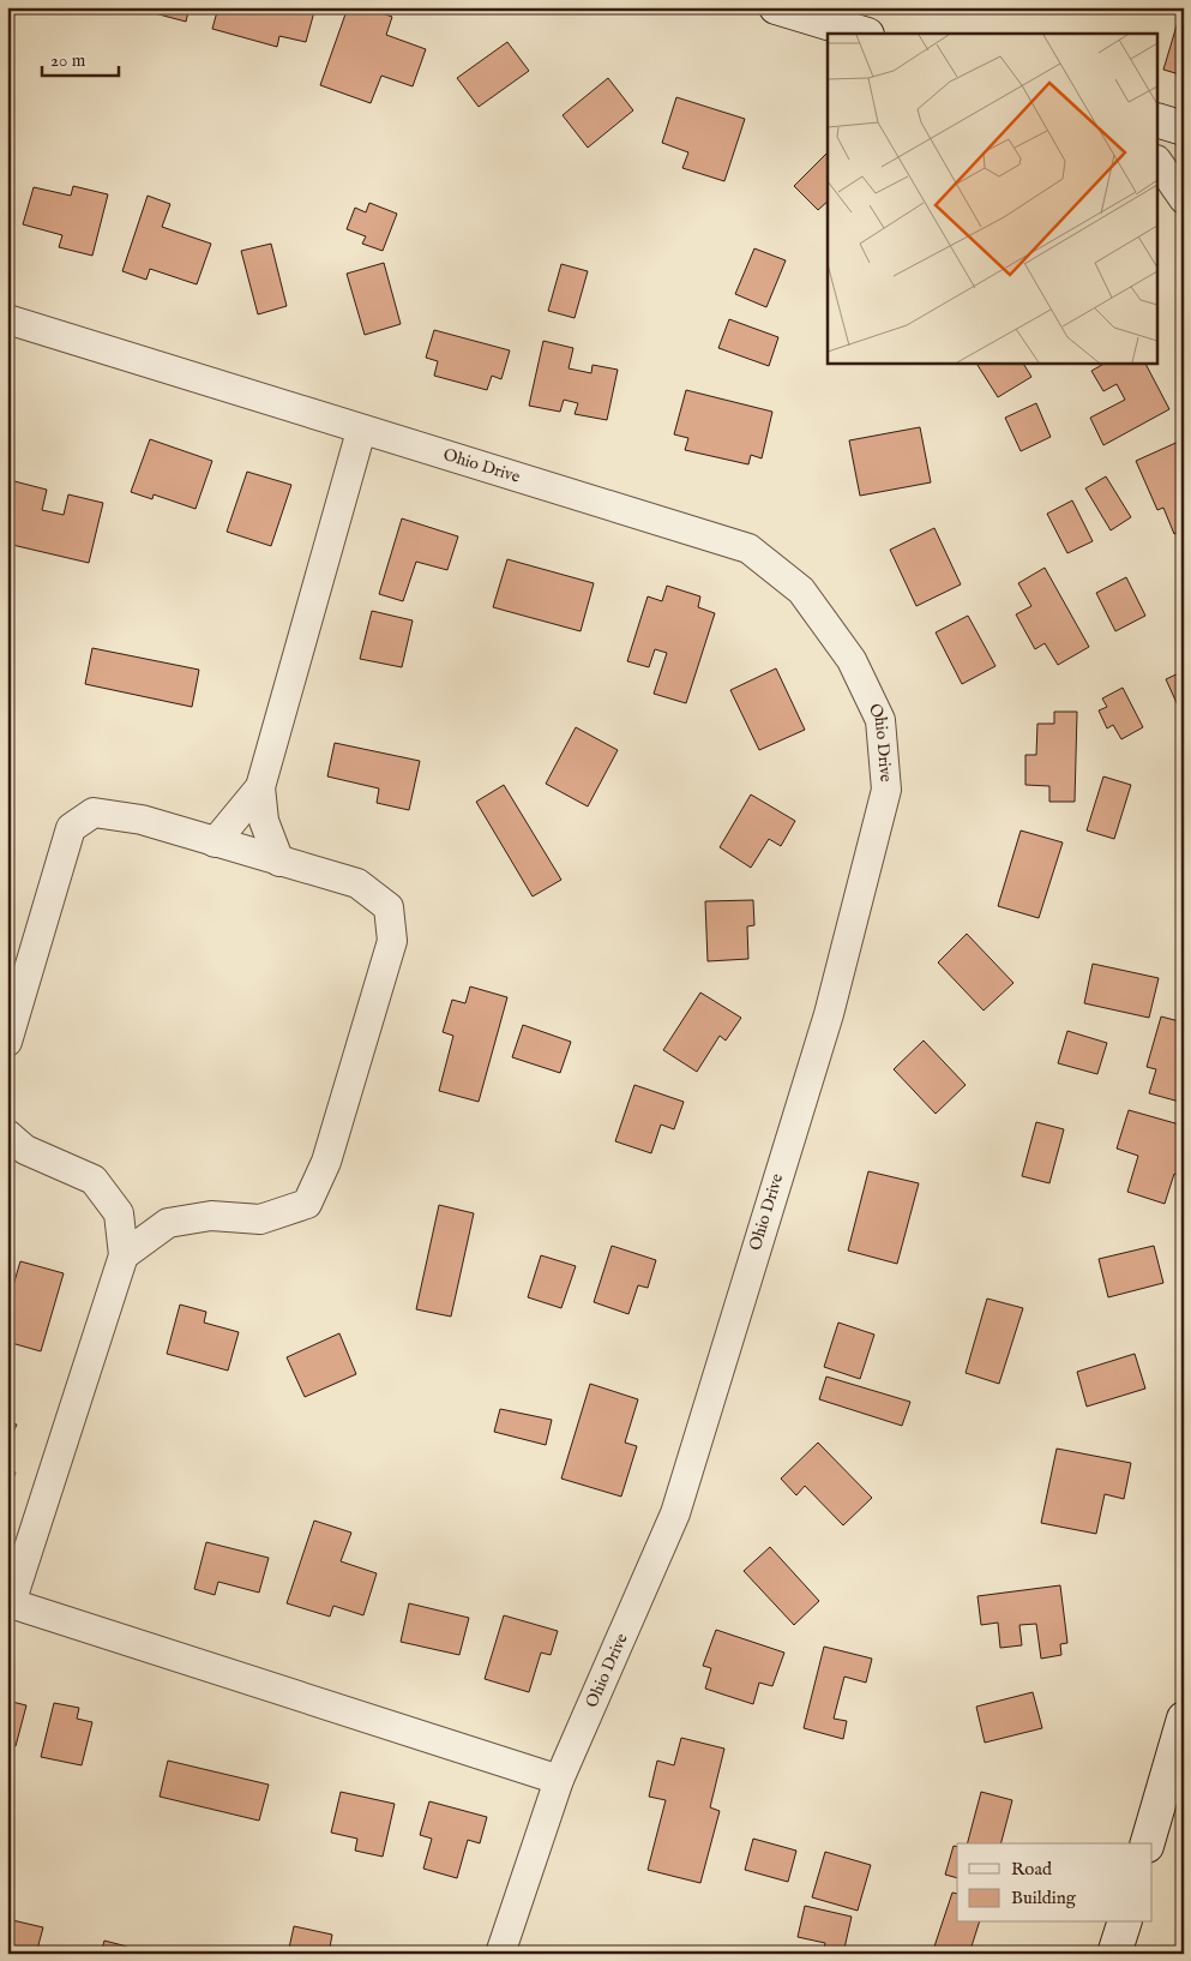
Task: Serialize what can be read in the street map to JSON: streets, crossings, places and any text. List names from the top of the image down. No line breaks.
{"streets":{"street":["Ohio Drive"]},"legend":["Road","Building"],"scale_bar":"20 m"}
